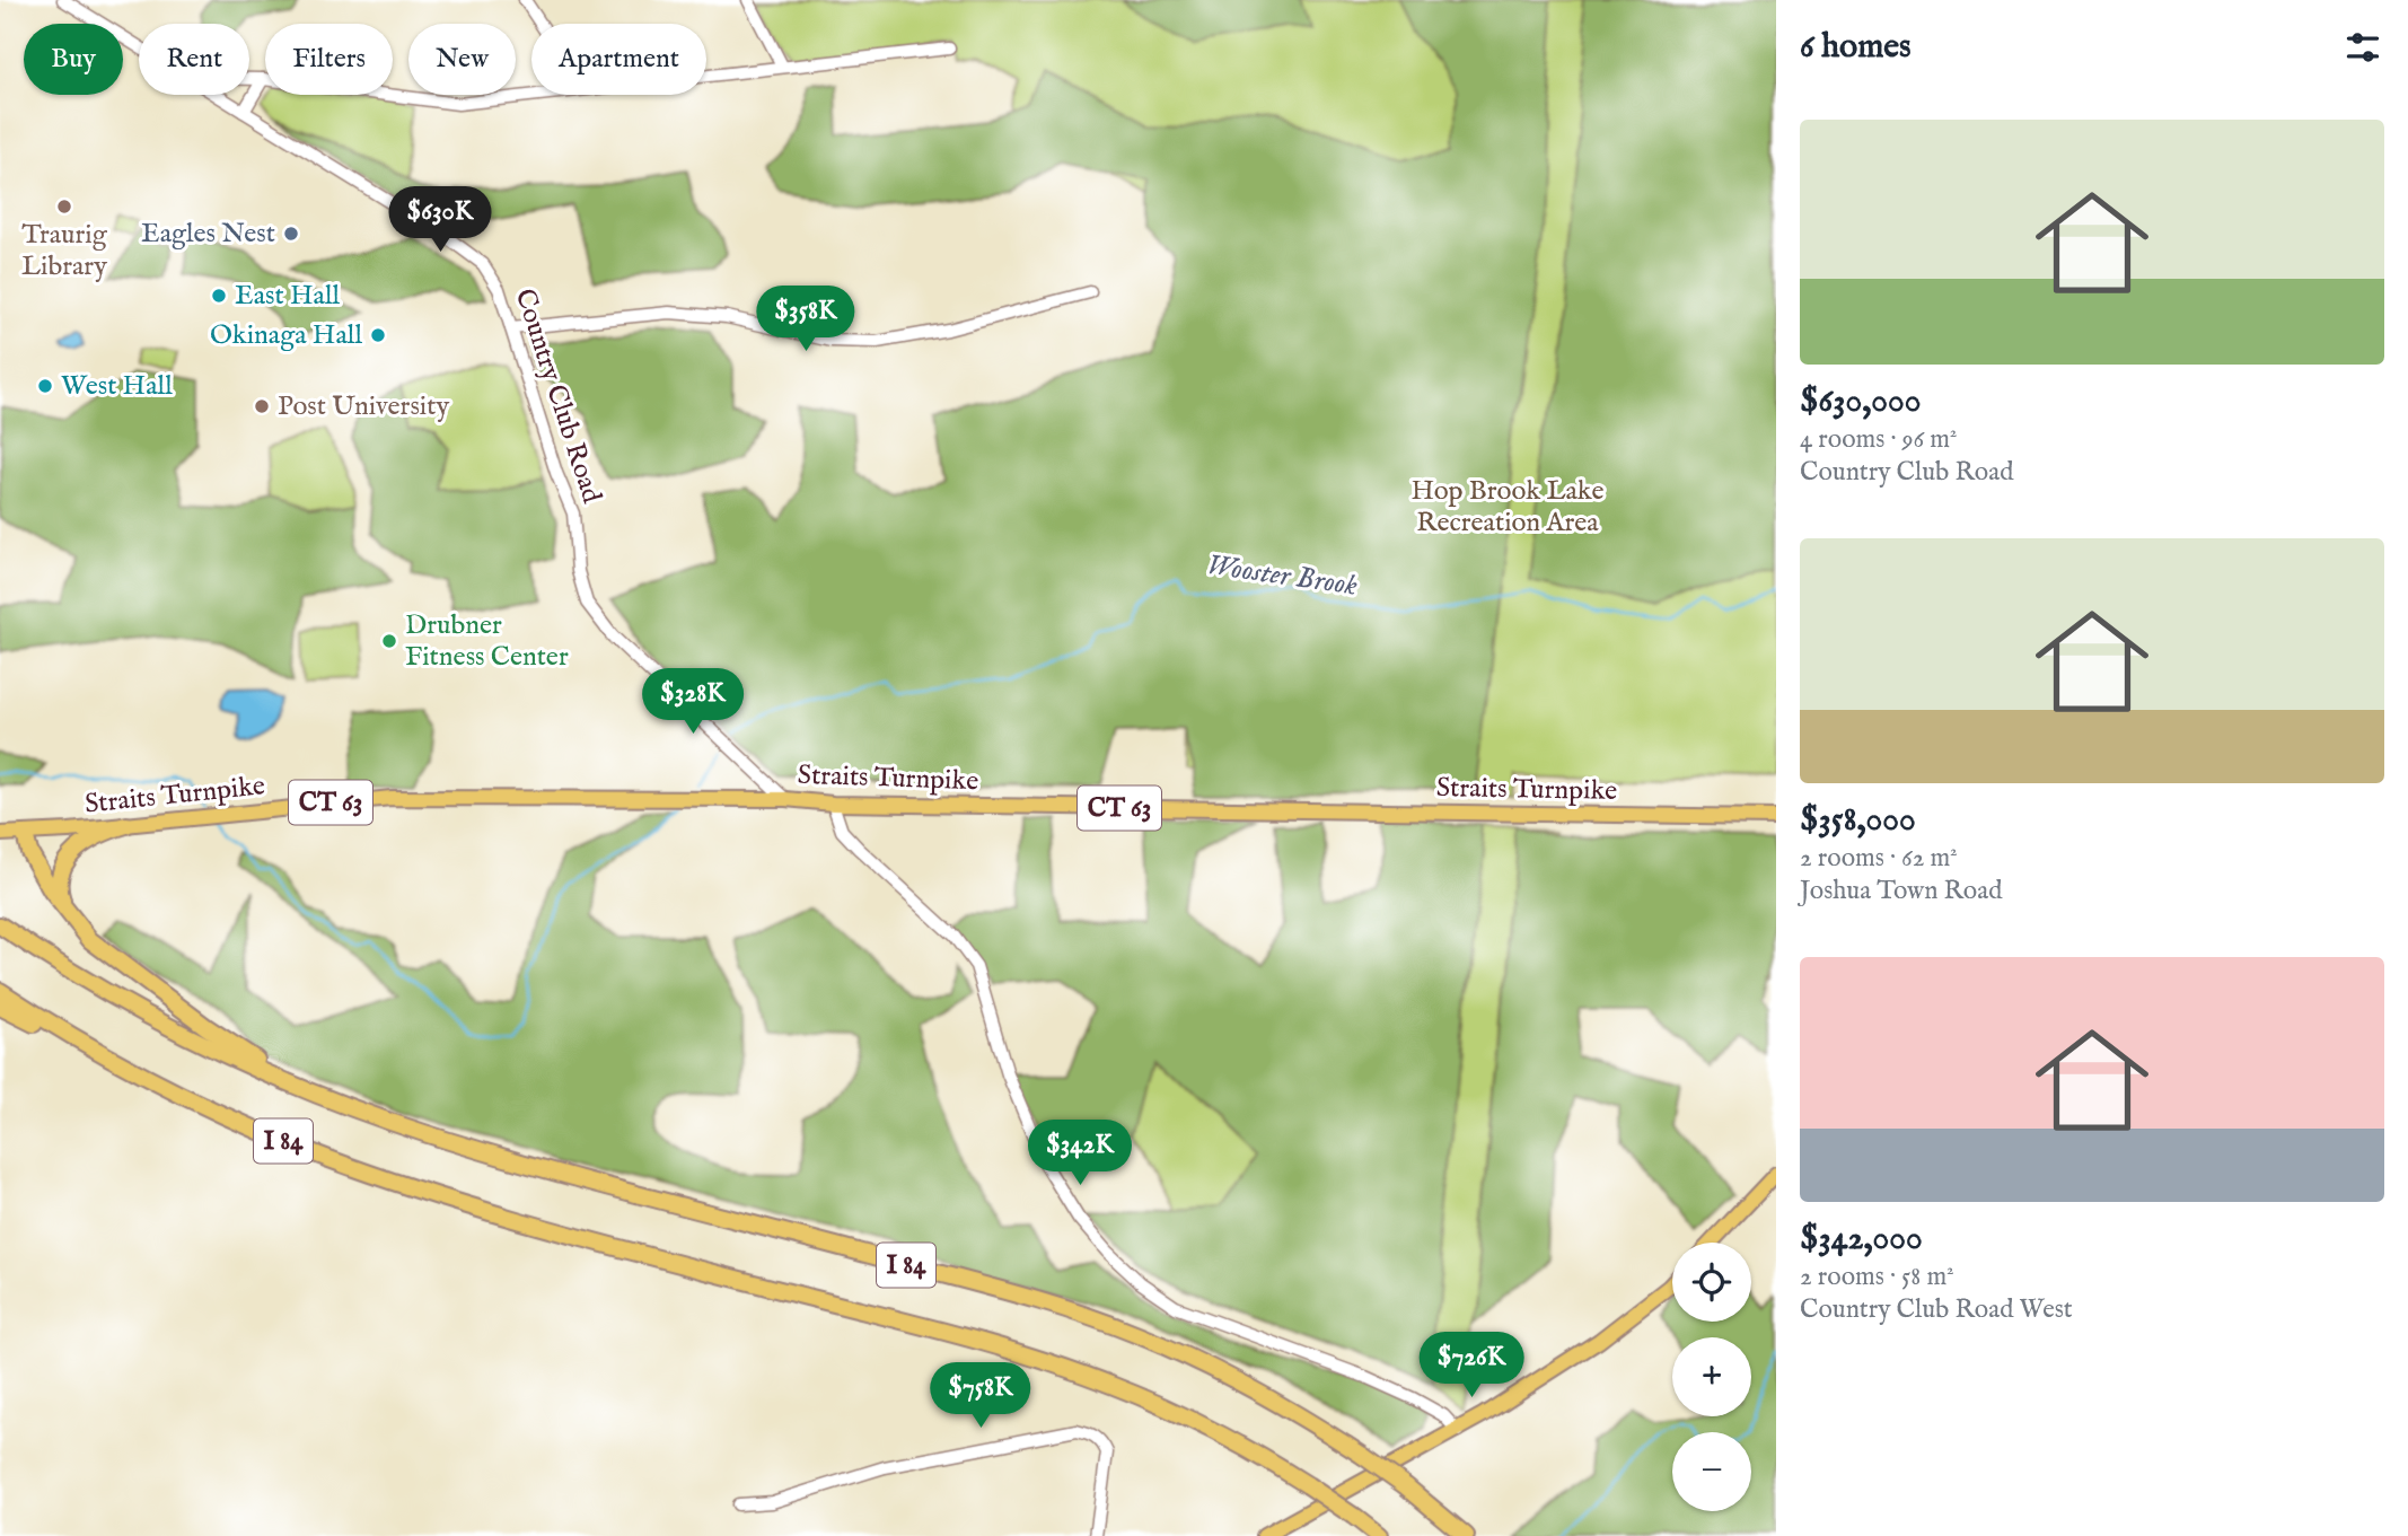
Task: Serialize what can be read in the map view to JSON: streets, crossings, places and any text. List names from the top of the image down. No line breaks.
{"streets":{"highway":["I 84"],"main road":["Straits Turnpike","CT 63"],"street":["Country Club Road"]},"crossings":[["Country Club Road","Straits Turnpike"]],"water":["Wooster Brook"],"parks":["Hop Brook Lake Recreation Area"],"places":["Traurig Library","Eagles Nest","East Hall","Okinaga Hall","West Hall","Post University","Drubner Fitness Center"],"page":{"heading":"6 homes","chip":["Buy","Rent","Filters","New","Apartment"],"list":[{"name":"$630,000","note":"4 rooms · 96 m² · Country Club Road"},{"name":"$358,000","note":"2 rooms · 62 m² · Joshua Town Road"},{"name":"$342,000","note":"2 rooms · 58 m² · Country Club Road West"}],"price":["$630K","$358K","$328K","$342K","$726K","$758K"],"map_buttons":["+","−"]}}
